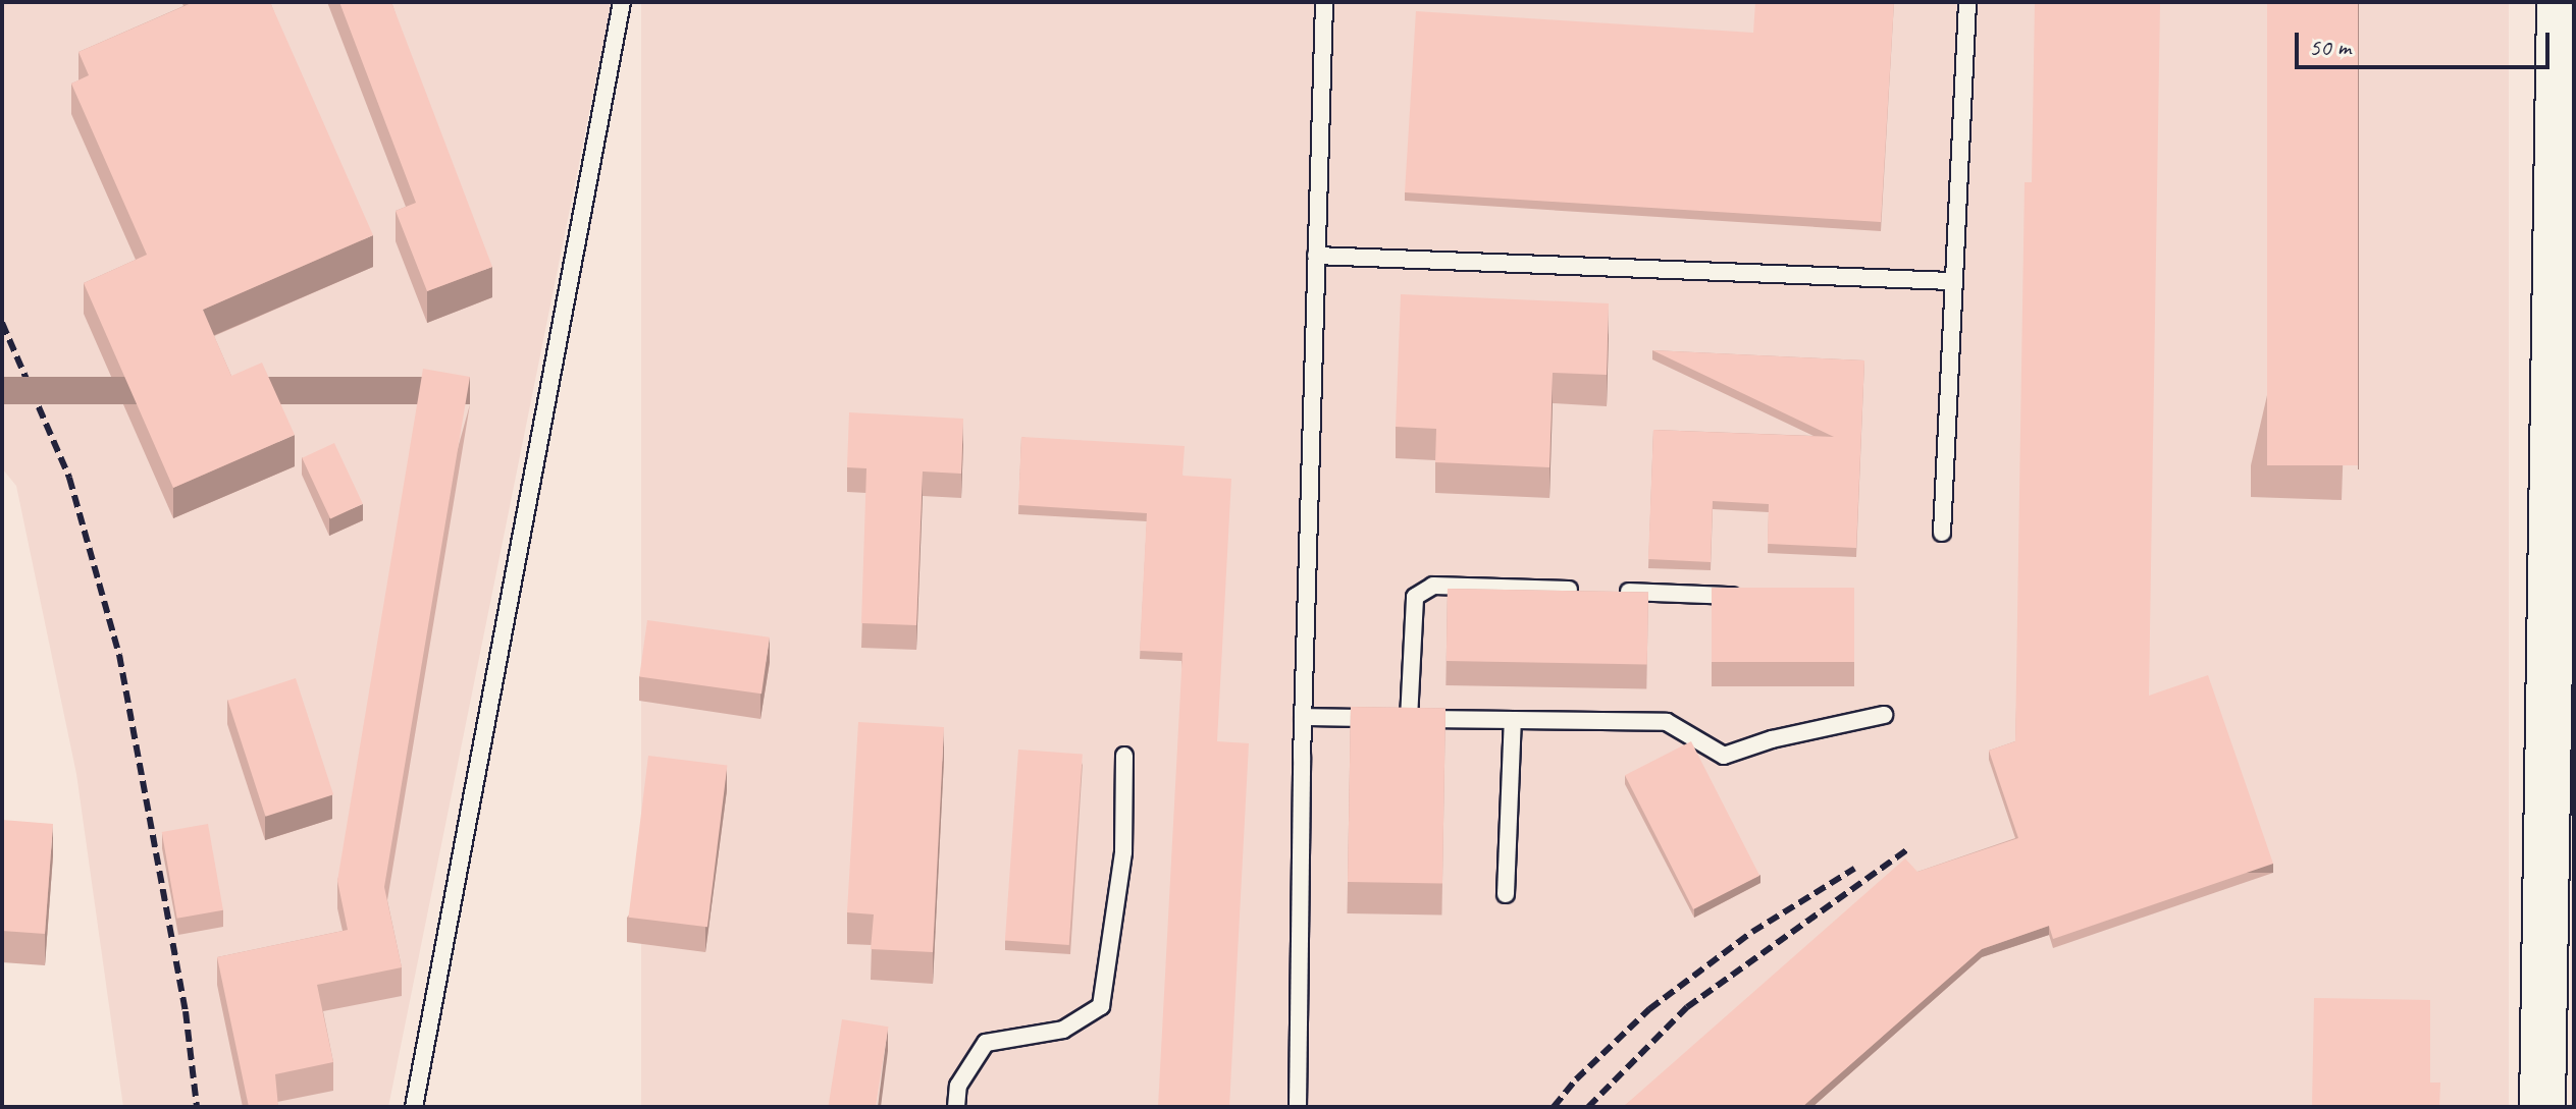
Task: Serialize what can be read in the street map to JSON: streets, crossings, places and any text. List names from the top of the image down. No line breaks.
{"scale_bar":"50 m"}
